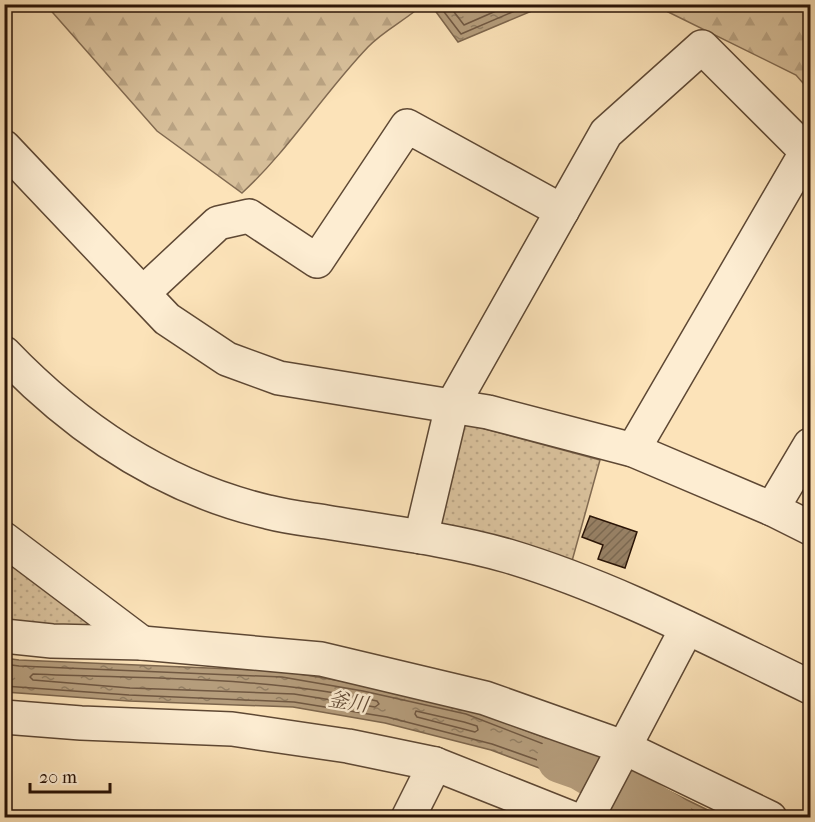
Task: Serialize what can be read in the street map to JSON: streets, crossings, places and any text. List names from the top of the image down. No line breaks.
{"water":["釜川"],"scale_bar":"20 m"}
